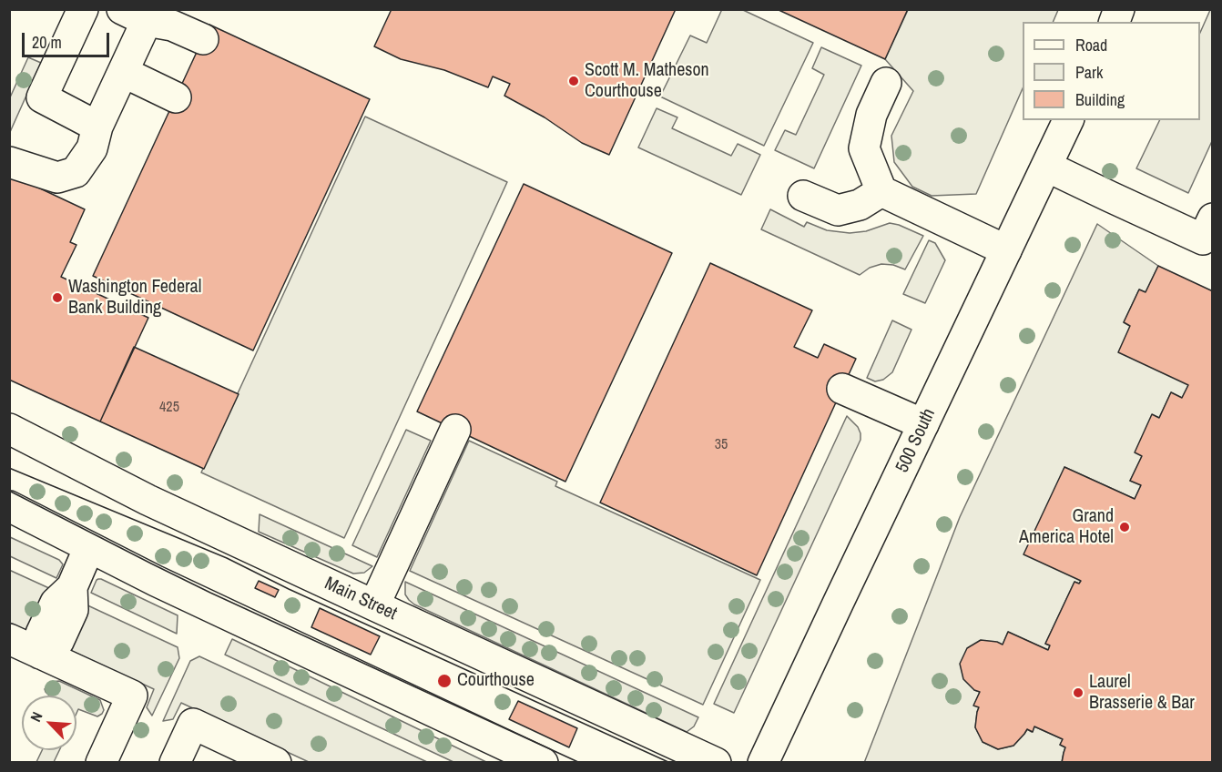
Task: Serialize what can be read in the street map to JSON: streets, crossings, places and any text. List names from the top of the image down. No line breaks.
{"streets":{"street":["500 South","Main Street"]},"places":["Scott M. Matheson Courthouse","Washington Federal Bank Building","Grand America Hotel","Courthouse","Laurel Brasserie & Bar"],"house_numbers":["425","35"],"legend":["Road","Park","Building"],"scale_bar":"20 m","north":"top left"}
